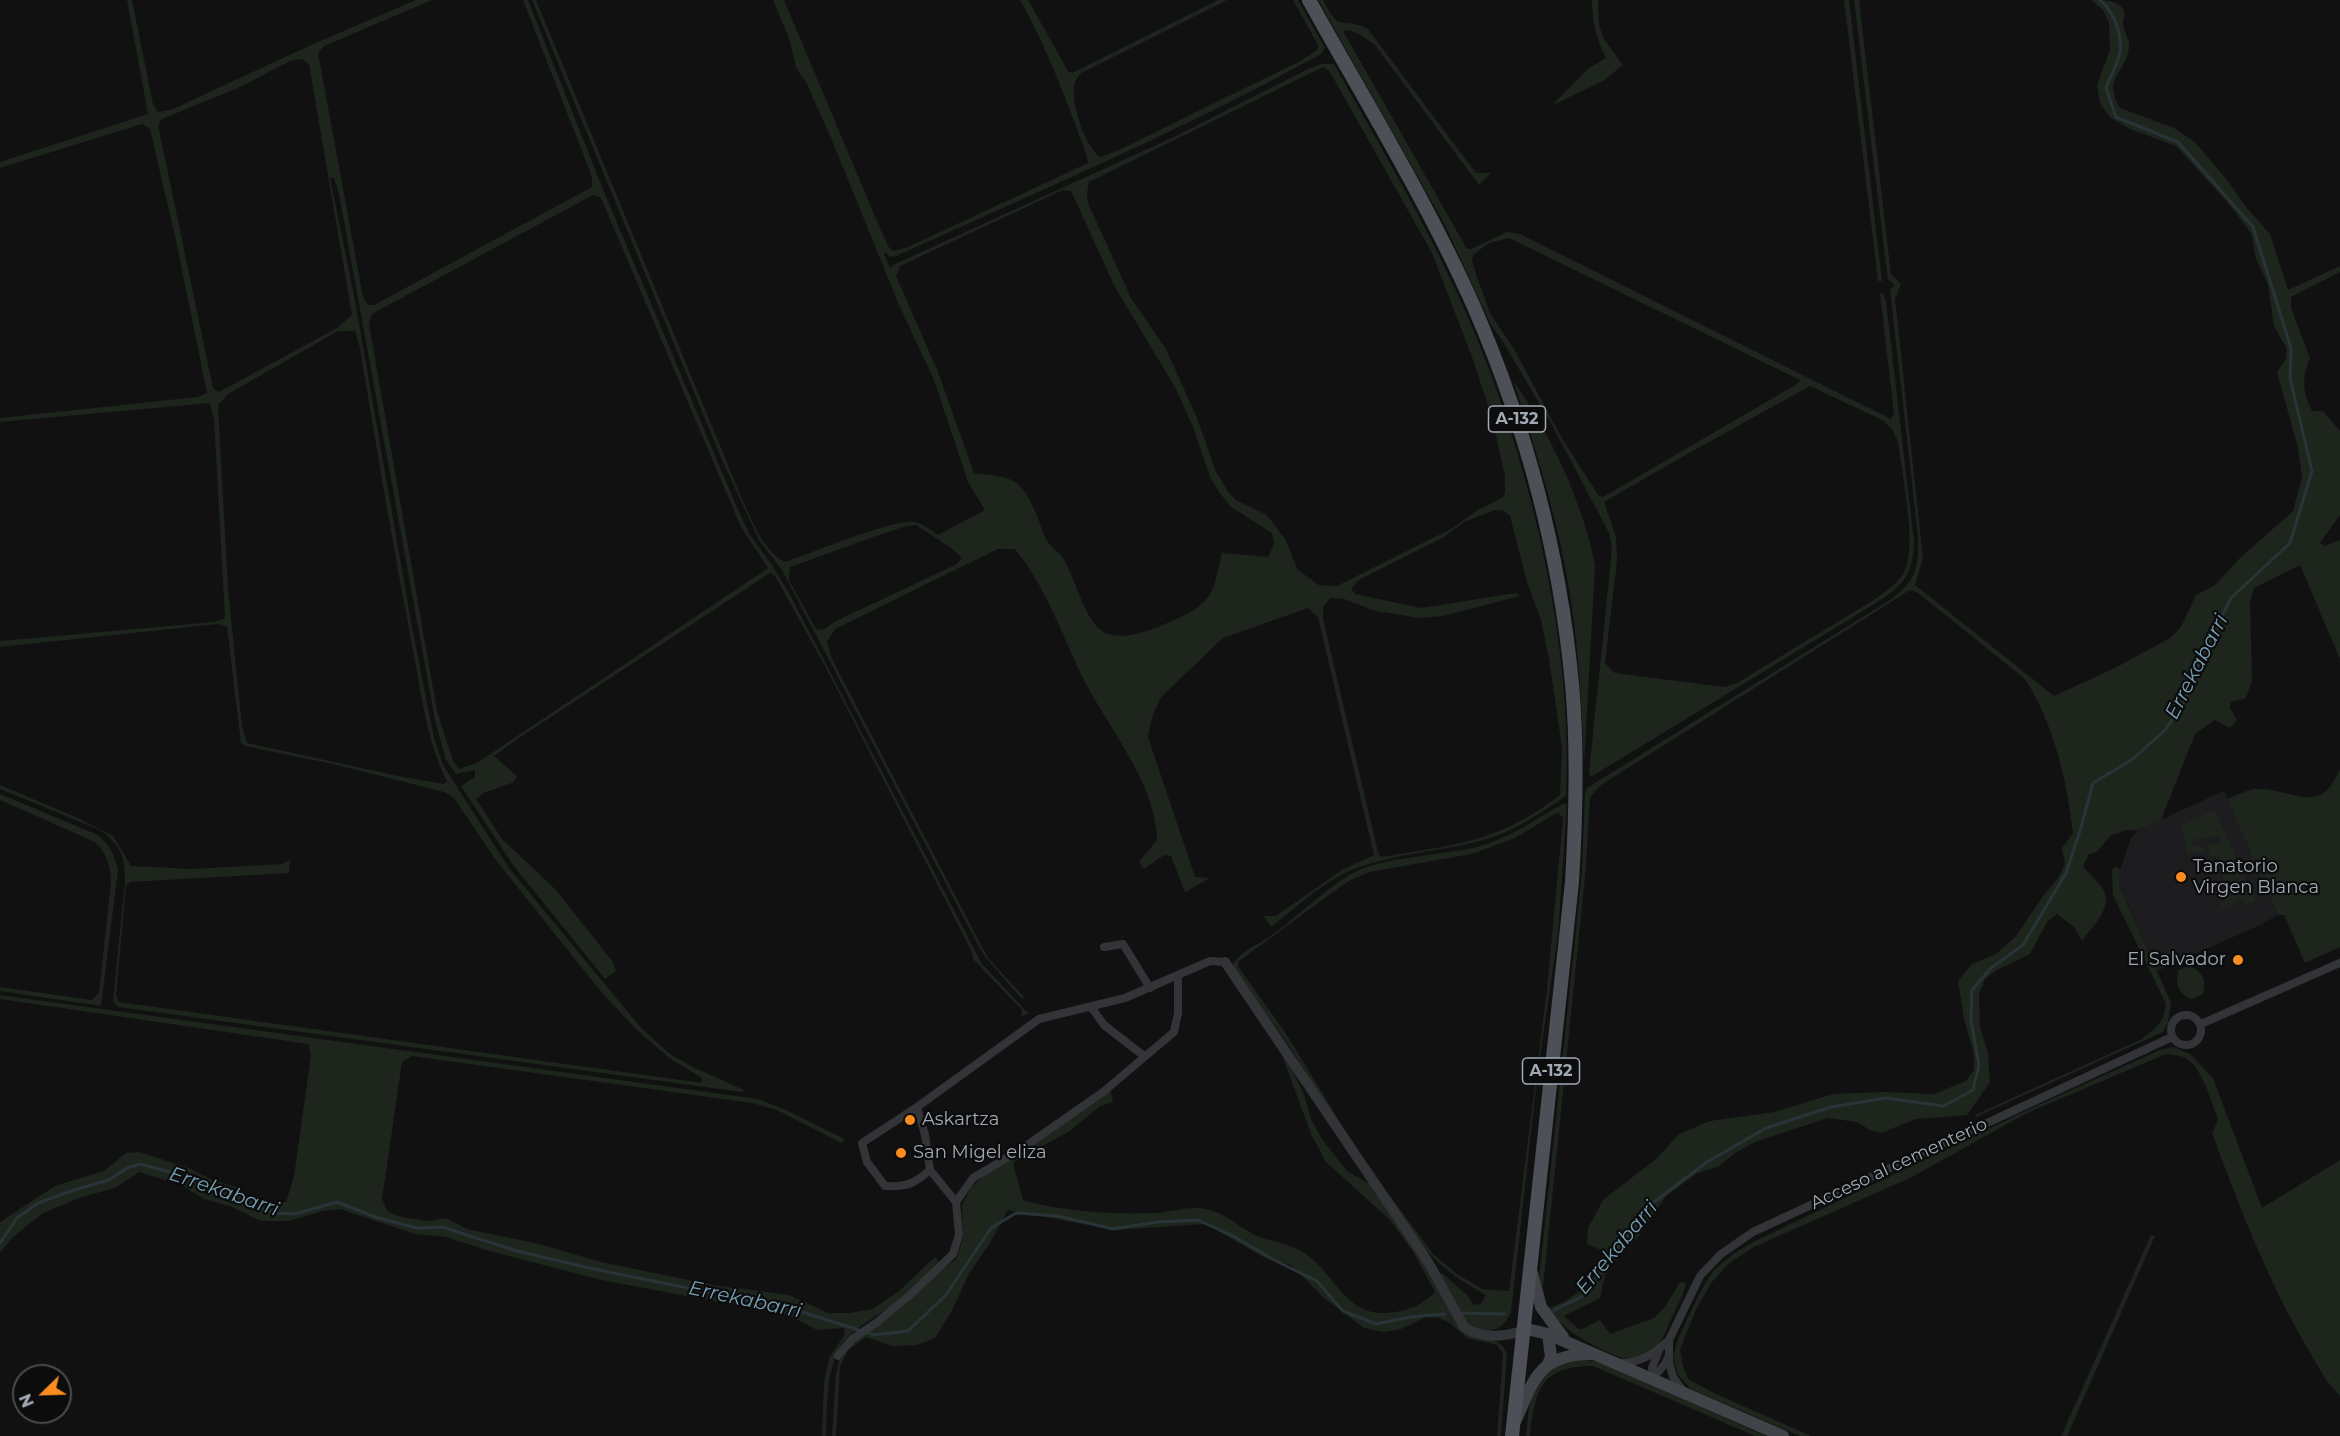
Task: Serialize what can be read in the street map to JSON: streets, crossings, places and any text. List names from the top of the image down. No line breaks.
{"streets":{"main road":["A-132"],"street":["Acceso al cementerio"]},"water":["Errekabarri"],"places":["Tanatorio Virgen Blanca","El Salvador","Askartza","San Migel eliza"],"north":"bottom left"}
